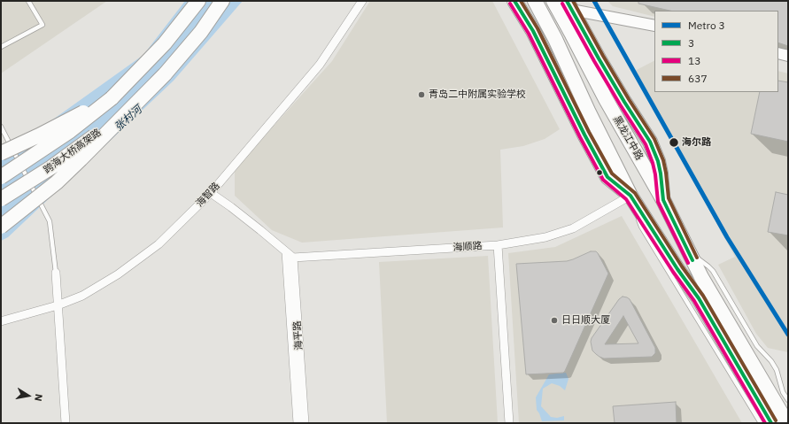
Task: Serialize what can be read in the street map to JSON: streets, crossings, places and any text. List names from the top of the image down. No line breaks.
{"streets":{"highway":["黑龙江中路","跨海大桥高架路"],"street":["海智路","海顺路","海平路"]},"crossings":[["海顺路","海平路"]],"water":["张村河"],"places":["青岛二中附属实验学校","海尔路","日日顺大厦"],"lines":["metro line 3","transit line 3","transit line 637","transit line 13"],"legend":["Metro 3","3","13","637"],"north":"right"}
